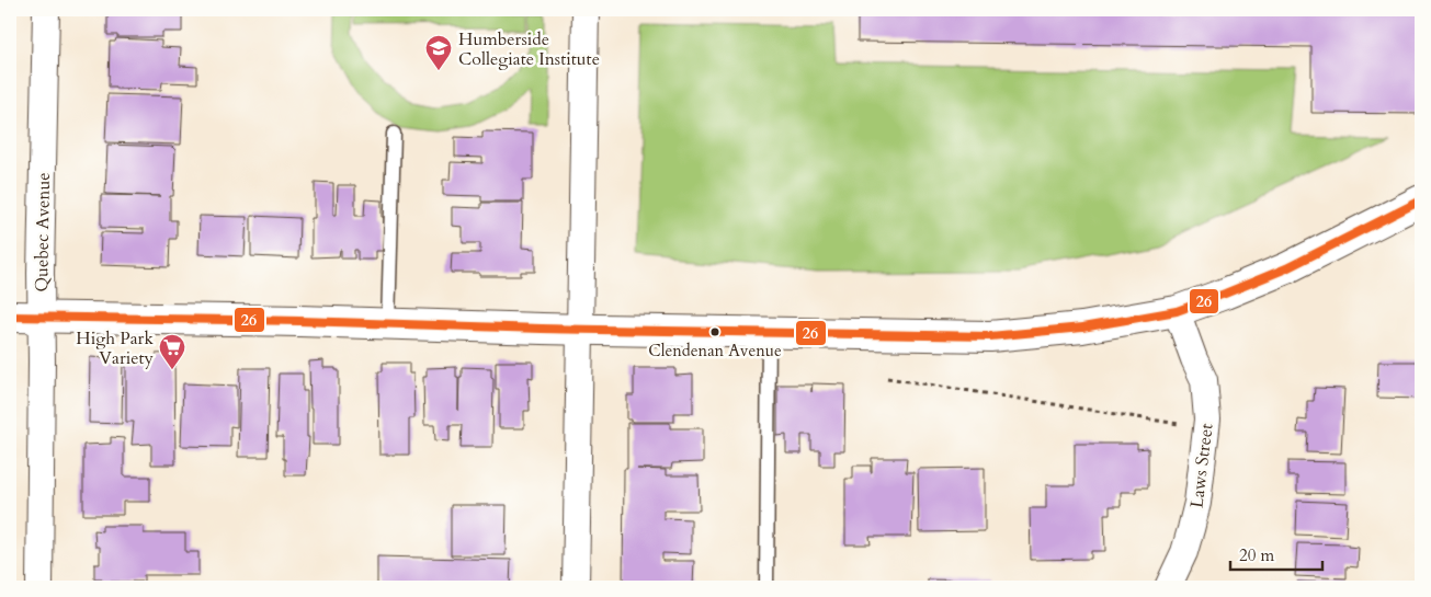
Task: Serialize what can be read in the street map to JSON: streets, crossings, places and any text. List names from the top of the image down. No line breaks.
{"streets":{"street":["Quebec Avenue","Laws Street"]},"places":{"school or university":["Humberside Collegiate Institute"],"other":["Clendenan Avenue"],"supermarket":["High Park Variety"]},"lines":["transit line 26"],"scale_bar":"20 m"}
